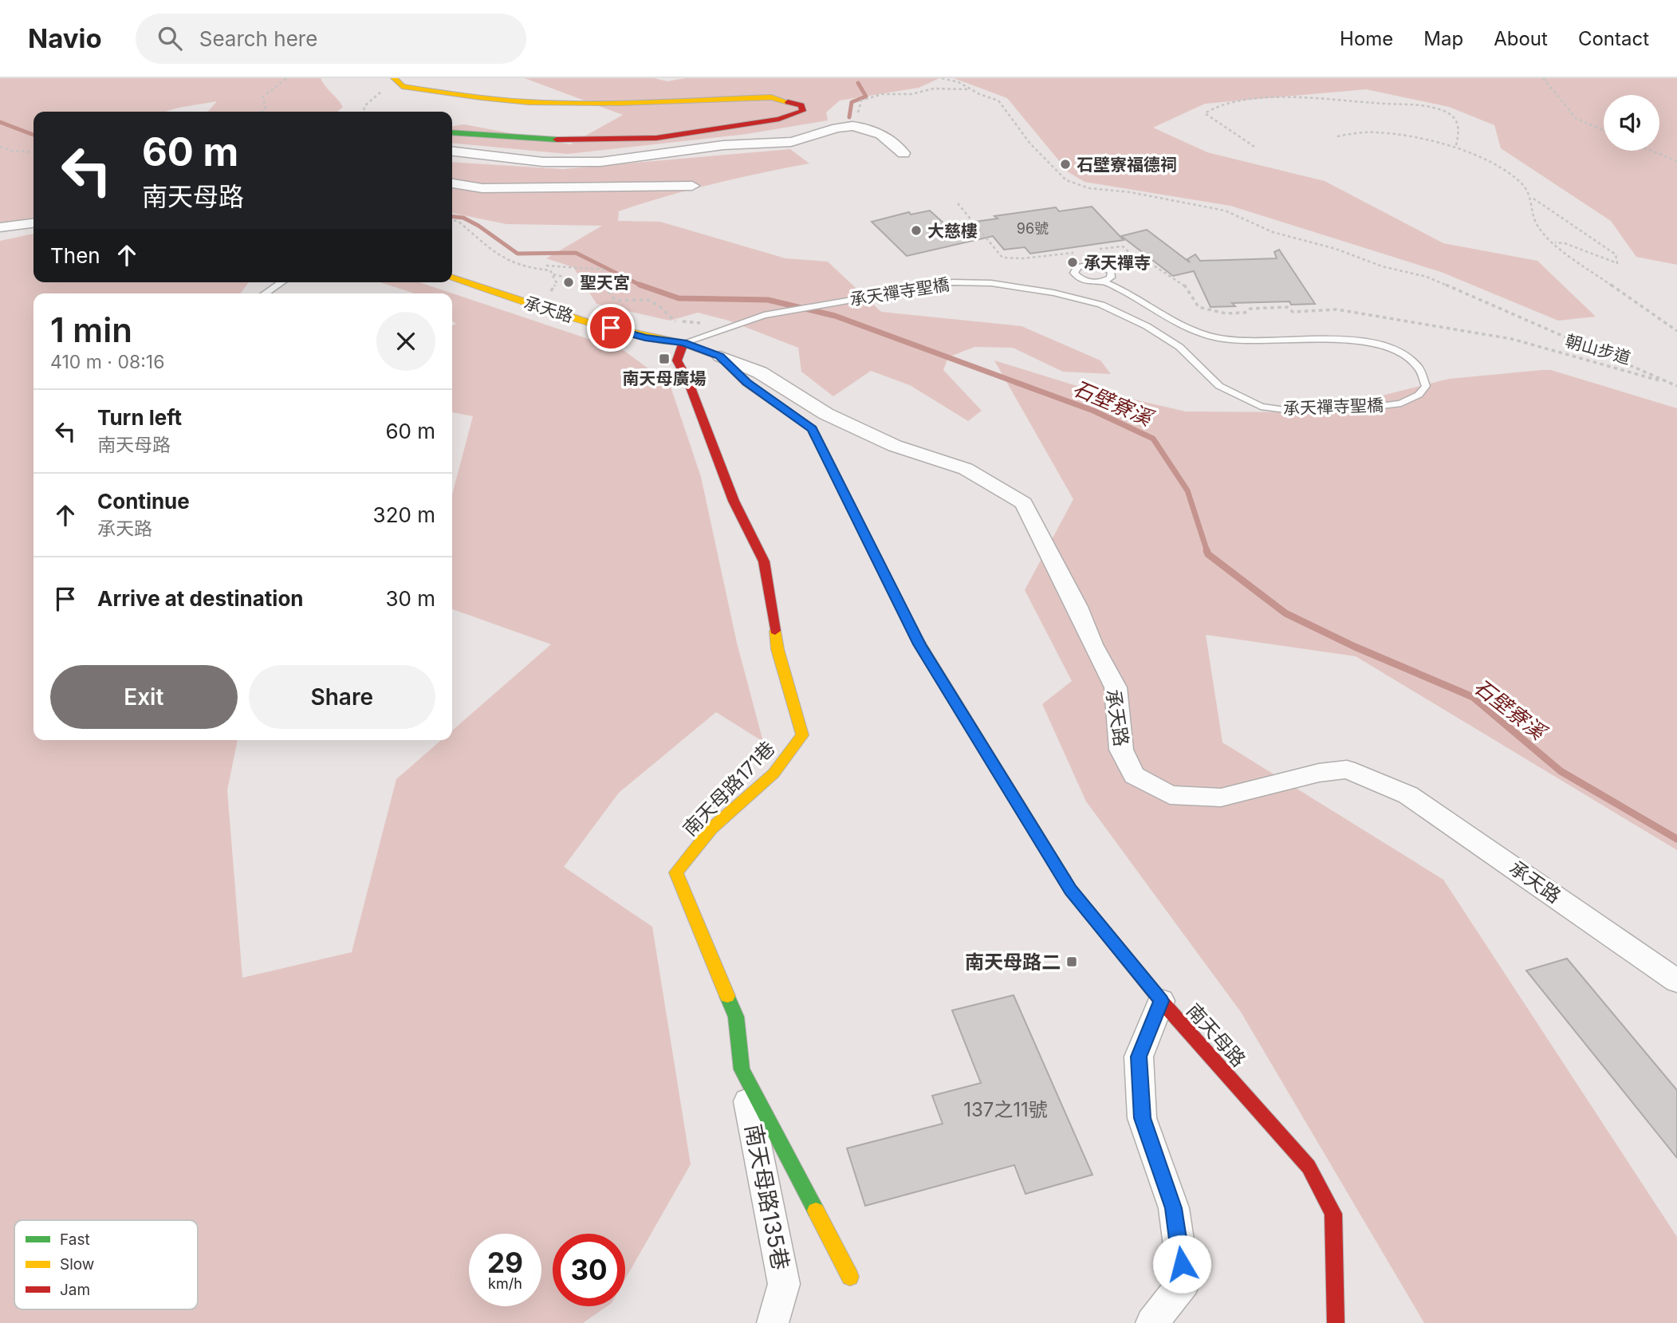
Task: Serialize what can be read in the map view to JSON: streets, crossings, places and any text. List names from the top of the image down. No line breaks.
{"streets":{"street":["承天路","南天母路171巷","南天母路","南天母路135巷"],"lane":["承天禪寺聖橋"],"path":["朝山步道"]},"crossings":[["承天禪寺聖橋","承天路"],["承天禪寺聖橋","南天母路171巷"],["承天禪寺聖橋","南天母路"],["承天路","南天母路171巷"],["承天路","南天母路"],["南天母路171巷","南天母路"],["南天母路171巷","南天母路135巷"]],"water":["石壁寮溪"],"places":{"other":["石壁寮福德祠","大慈樓","承天禪寺","聖天宮"],"transit":["南天母廣場","南天母路二"]},"house_numbers":["96號","137之11號"],"legend":["Fast","Slow","Jam"],"page":{"header":"Navio","search":"Search here","nav":["Home","Map","About","Contact"],"turn":["60 m","南天母路"],"then":"Then","heading":["1 min","410 m · 08:16"],"list":[{"name":"Turn left","note":"南天母路","value":"60 m"},{"name":"Continue","note":"承天路","value":"320 m"},{"name":"Arrive at destination","value":"30 m"}],"buttons":["Exit","Share"],"speed":"29 km/h","limit":"30"}}
